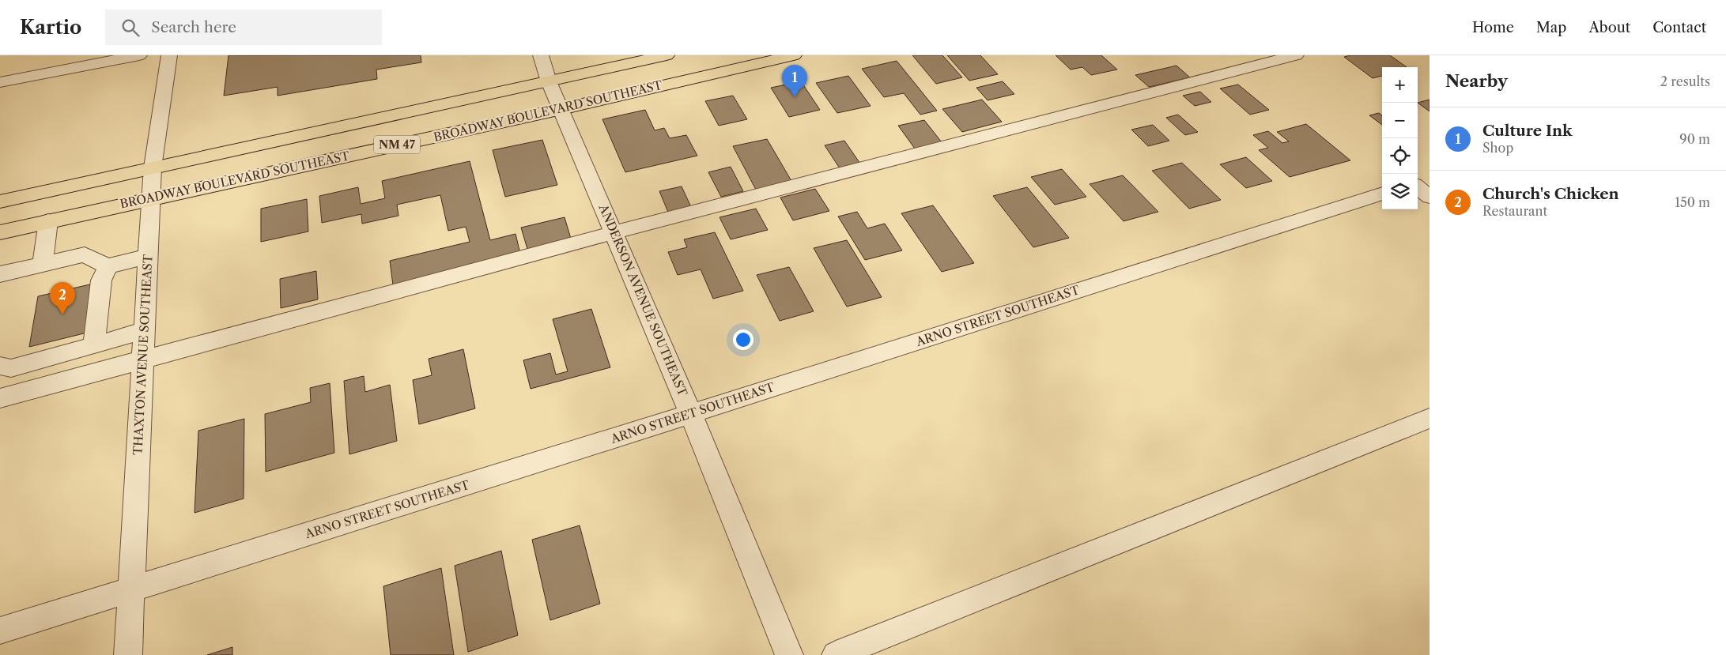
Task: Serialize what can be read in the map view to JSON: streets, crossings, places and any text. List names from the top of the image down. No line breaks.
{"streets":{"main road":["BROADWAY BOULEVARD SOUTHEAST","NM 47"],"street":["ANDERSON AVENUE SOUTHEAST","ARNO STREET SOUTHEAST","THAXTON AVENUE SOUTHEAST"]},"crossings":[["BROADWAY BOULEVARD SOUTHEAST","ANDERSON AVENUE SOUTHEAST"],["BROADWAY BOULEVARD SOUTHEAST","THAXTON AVENUE SOUTHEAST"],["NM 47","ANDERSON AVENUE SOUTHEAST"],["NM 47","THAXTON AVENUE SOUTHEAST"],["ANDERSON AVENUE SOUTHEAST","ARNO STREET SOUTHEAST"],["ARNO STREET SOUTHEAST","THAXTON AVENUE SOUTHEAST"]],"page":{"header":"Kartio","search":"Search here","nav":["Home","Map","About","Contact"],"heading":["Nearby","2 results"],"pins":["1","2"],"map_buttons":["+","−"],"list":[{"mark":"1","name":"Culture Ink","note":"Shop","value":"90 m"},{"mark":"2","name":"Church's Chicken","note":"Restaurant","value":"150 m"}]}}
